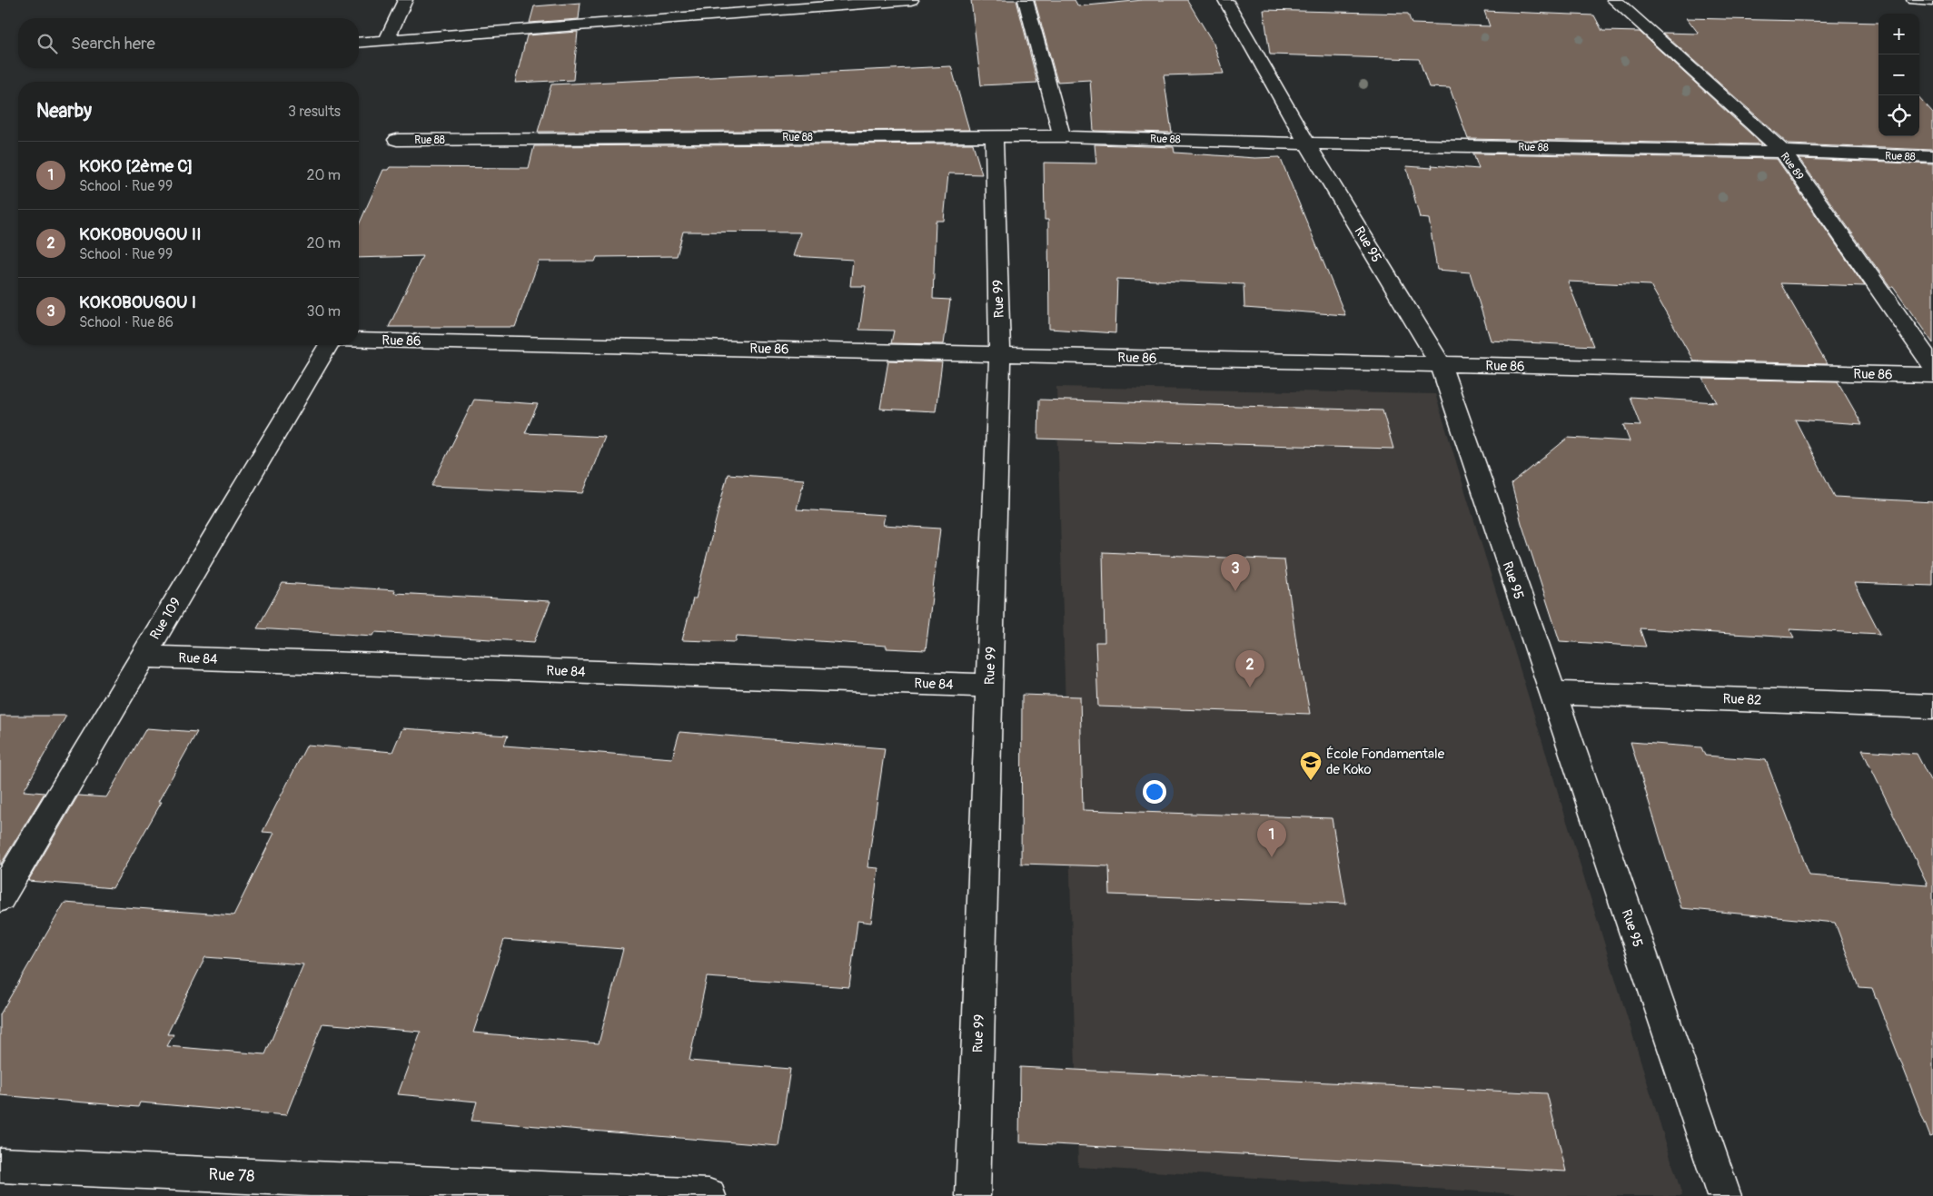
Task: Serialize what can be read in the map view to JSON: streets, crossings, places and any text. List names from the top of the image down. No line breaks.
{"streets":{"street":["Rue 88","Rue 89","Rue 95","Rue 99","Rue 86","Rue 109","Rue 84","Rue 82","Rue 78"]},"crossings":[["Rue 88","Rue 89"],["Rue 88","Rue 95"],["Rue 88","Rue 99"],["Rue 95","Rue 86"],["Rue 95","Rue 82"],["Rue 99","Rue 86"],["Rue 99","Rue 84"],["Rue 109","Rue 84"]],"places":{"school or university":["École Fondamentale de Koko"]},"page":{"map_buttons":["+","−"],"search":"Search here","heading":["Nearby","3 results"],"list":[{"mark":"1","name":"KOKO [2ème C]","note":"School · Rue 99","value":"20 m"},{"mark":"2","name":"KOKOBOUGOU II","note":"School · Rue 99","value":"20 m"},{"mark":"3","name":"KOKOBOUGOU I","note":"School · Rue 86","value":"30 m"}],"pins":["3","2","1"]}}
